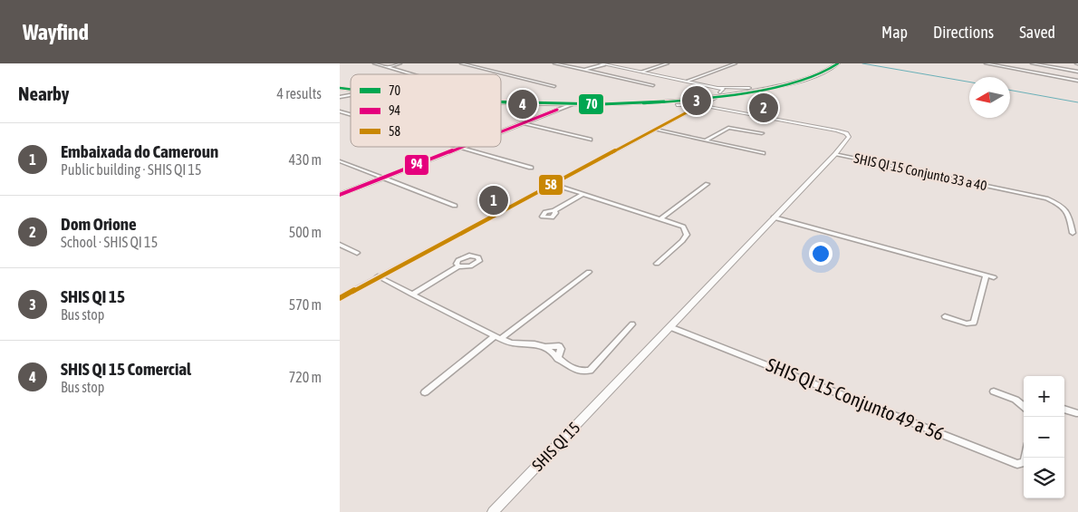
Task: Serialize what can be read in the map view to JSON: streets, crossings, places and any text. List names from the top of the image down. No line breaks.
{"streets":{"street":["SHIS QI 15 Conjunto 33 a 40","SHIS QI 15 Conjunto 49 a 56","SHIS QI 15"]},"crossings":[["SHIS QI 15 Conjunto 33 a 40","SHIS QI 15"],["SHIS QI 15 Conjunto 49 a 56","SHIS QI 15"]],"lines":["transit line 70","transit line 58","transit line 94"],"legend":["70","94","58"],"north":"left","page":{"header":"Wayfind","nav":["Map","Directions","Saved"],"heading":["Nearby","4 results"],"pins":["3","4","2","1"],"list":[{"mark":"1","name":"Embaixada do Cameroun","note":"Public building · SHIS QI 15","value":"430 m"},{"mark":"2","name":"Dom Orione","note":"School · SHIS QI 15","value":"500 m"},{"mark":"3","name":"SHIS QI 15","note":"Bus stop","value":"570 m"},{"mark":"4","name":"SHIS QI 15 Comercial","note":"Bus stop","value":"720 m"}],"map_buttons":["+","−"]}}
